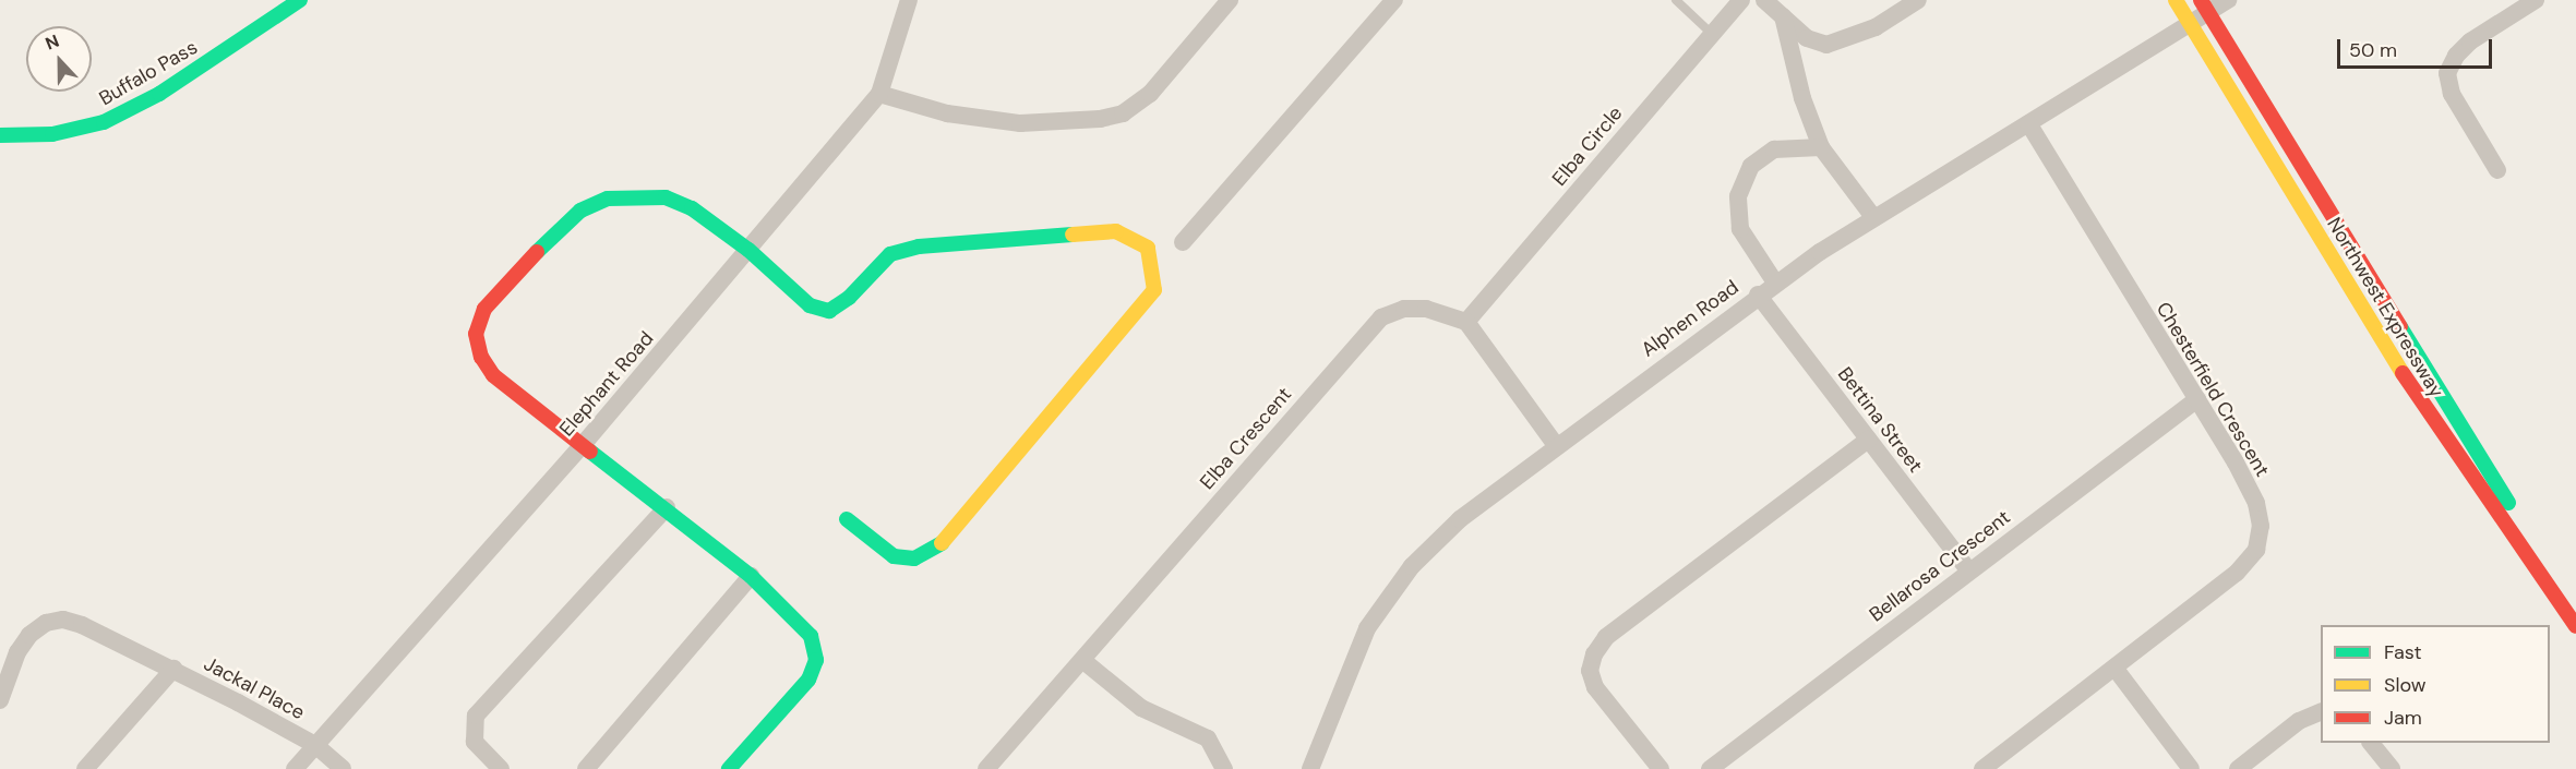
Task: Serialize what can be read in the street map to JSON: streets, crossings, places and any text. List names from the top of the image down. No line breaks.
{"streets":{"street":["Buffalo Pass","Elba Circle","Northwest Expressway","Alphen Road","Elephant Road","Chesterfield Crescent","Bettina Street","Elba Crescent","Bellarosa Crescent","Jackal Place"]},"crossings":[["Elba Circle","Elba Crescent"],["Northwest Expressway","Alphen Road"],["Alphen Road","Chesterfield Crescent"],["Alphen Road","Bettina Street"],["Elephant Road","Jackal Place"],["Chesterfield Crescent","Bellarosa Crescent"],["Bettina Street","Bellarosa Crescent"]],"legend":["Fast","Slow","Jam"],"scale_bar":"50 m","north":"top"}
